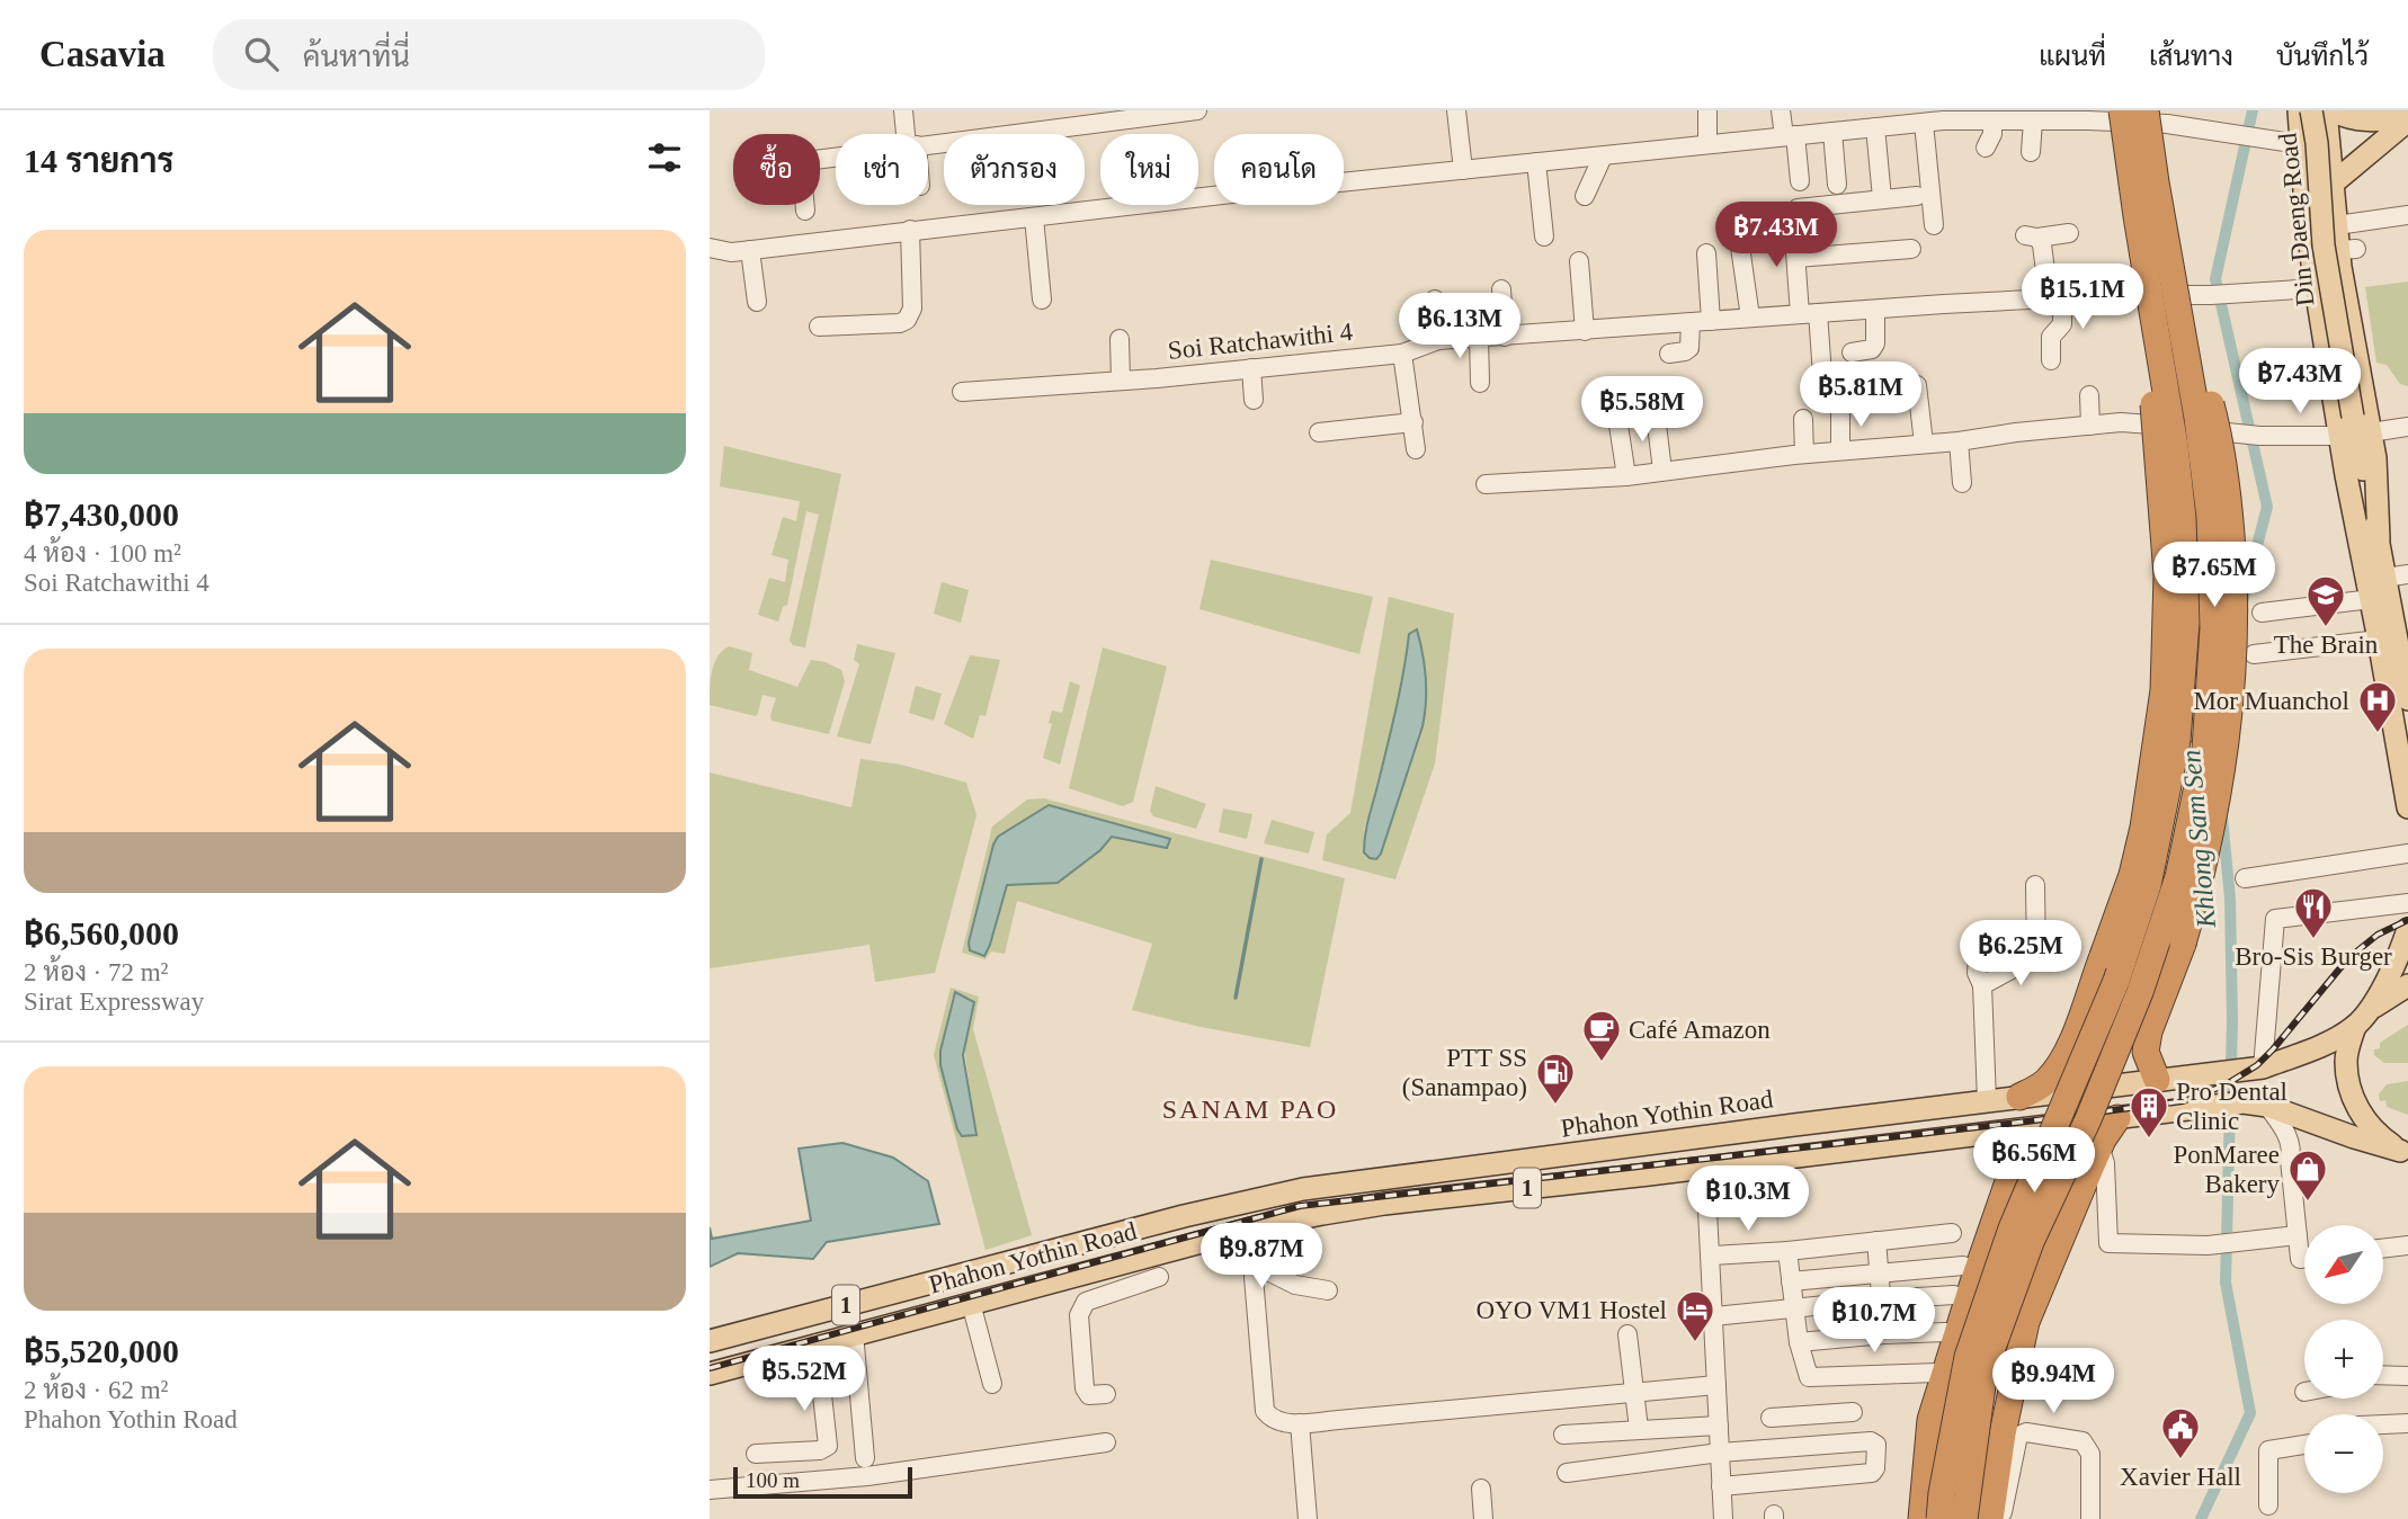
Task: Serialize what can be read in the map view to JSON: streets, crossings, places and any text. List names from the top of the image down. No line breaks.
{"streets":{"main road":["Din Daeng Road","Phahon Yothin Road","1"],"street":["Soi Ratchawithi 4"]},"districts":["SANAM PAO"],"water":["Khlong Sam Sen"],"places":{"school or university":["The Brain"],"hospital":["Mor Muanchol"],"restaurant":["Bro-Sis Burger"],"cafe":["Café Amazon"],"fuel station":["PTT SS (Sanampao)"],"building":["Pro Dental Clinic"],"shop":["PonMaree Bakery"],"hotel":["OYO VM1 Hostel"],"public building":["Xavier Hall"]},"scale_bar":"100 m","north":"bottom left","page":{"header":"Casavia","search":"ค้นหาที่นี่","nav":["แผนที่","เส้นทาง","บันทึกไว้"],"heading":"14 รายการ","chip":["ซื้อ","เช่า","ตัวกรอง","ใหม่","คอนโด"],"price":["฿7.43M","฿15.1M","฿6.13M","฿7.43M","฿5.81M","฿5.58M","฿7.65M","฿6.25M","฿6.56M","฿10.3M","฿9.87M","฿10.7M","฿5.52M","฿9.94M"],"list":[{"name":"฿7,430,000","note":"4 ห้อง · 100 m² · Soi Ratchawithi 4"},{"name":"฿6,560,000","note":"2 ห้อง · 72 m² · Sirat Expressway"},{"name":"฿5,520,000","note":"2 ห้อง · 62 m² · Phahon Yothin Road"}],"map_buttons":["+","−"],"scale":"100 m"}}
